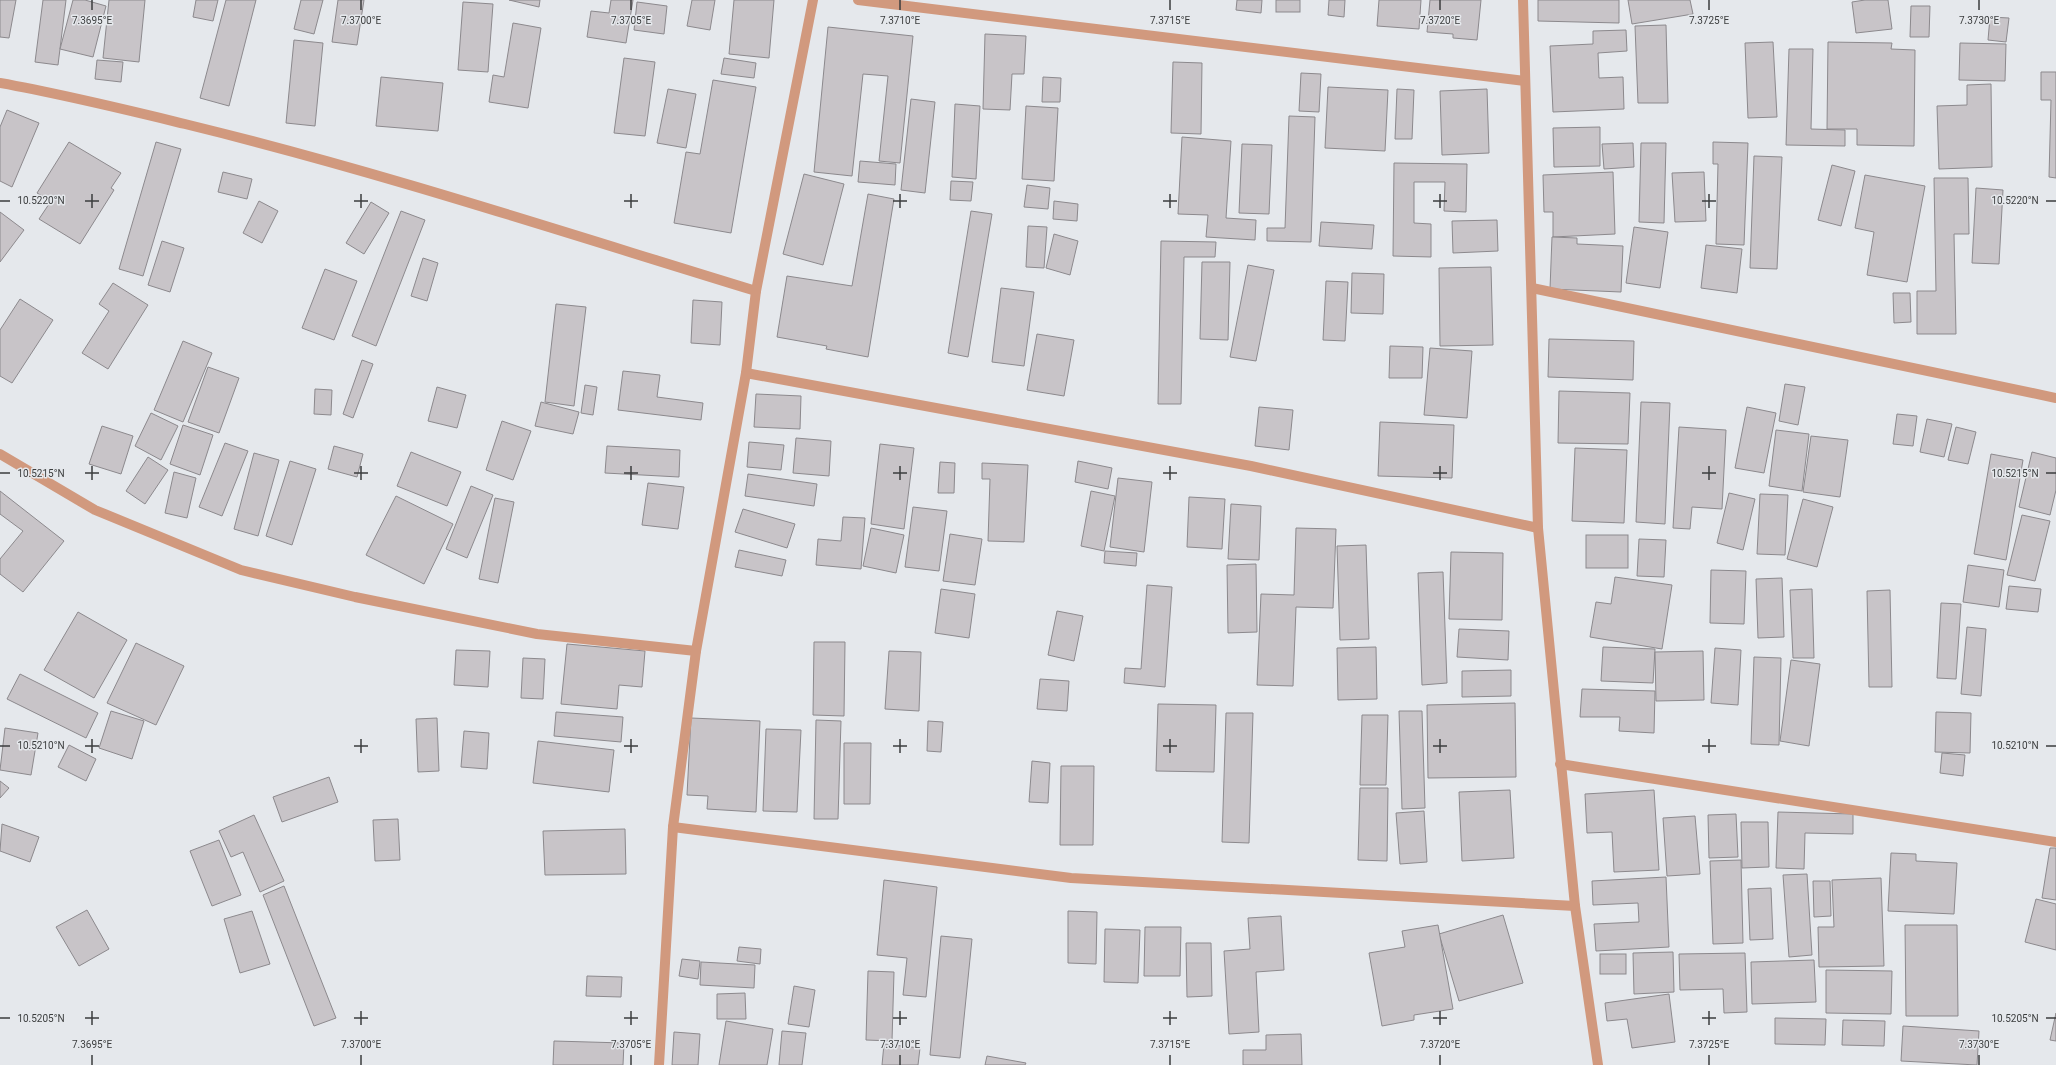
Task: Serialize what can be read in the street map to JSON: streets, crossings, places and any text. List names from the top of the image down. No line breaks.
{"coordinates":["7.3695°E","7.3700°E","7.3705°E","7.3710°E","7.3715°E","7.3720°E","7.3725°E","7.3730°E","10.5220°N","10.5215°N","10.5210°N","10.5205°N"]}
